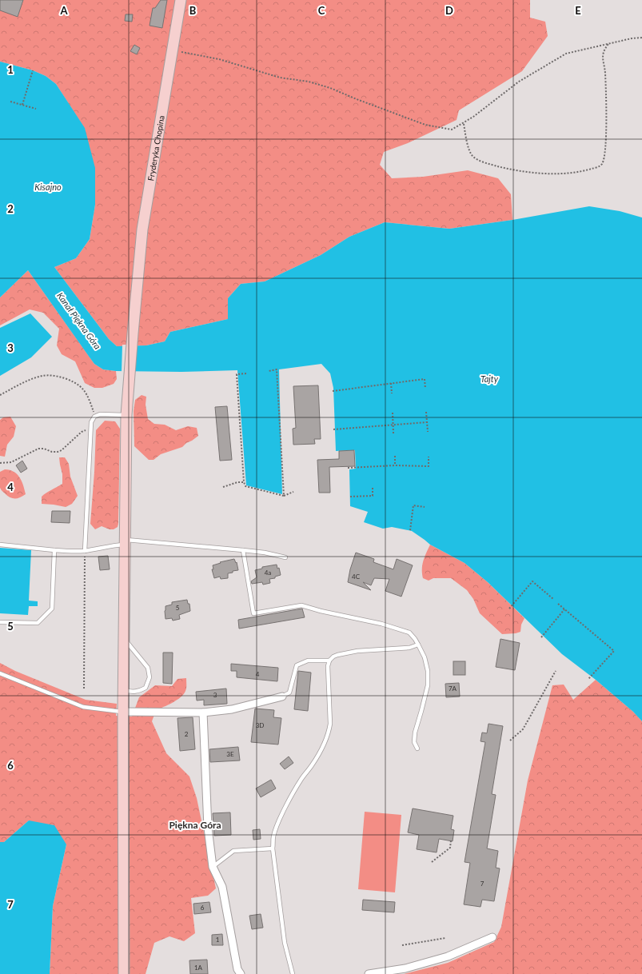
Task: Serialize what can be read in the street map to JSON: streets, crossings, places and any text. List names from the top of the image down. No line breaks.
{"streets":{"main road":["Fryderyka Chopina"]},"districts":["Piękna Góra"],"water":["Kisajno","Kanał Piękna Góra","Tajty"],"house_numbers":["4a","4C","5","4","7A","3","3D","2","3E","7","6","1","1A"],"grid":{"columns":["A","B","C","D","E"],"rows":["1","2","3","4","5","6","7"]}}
